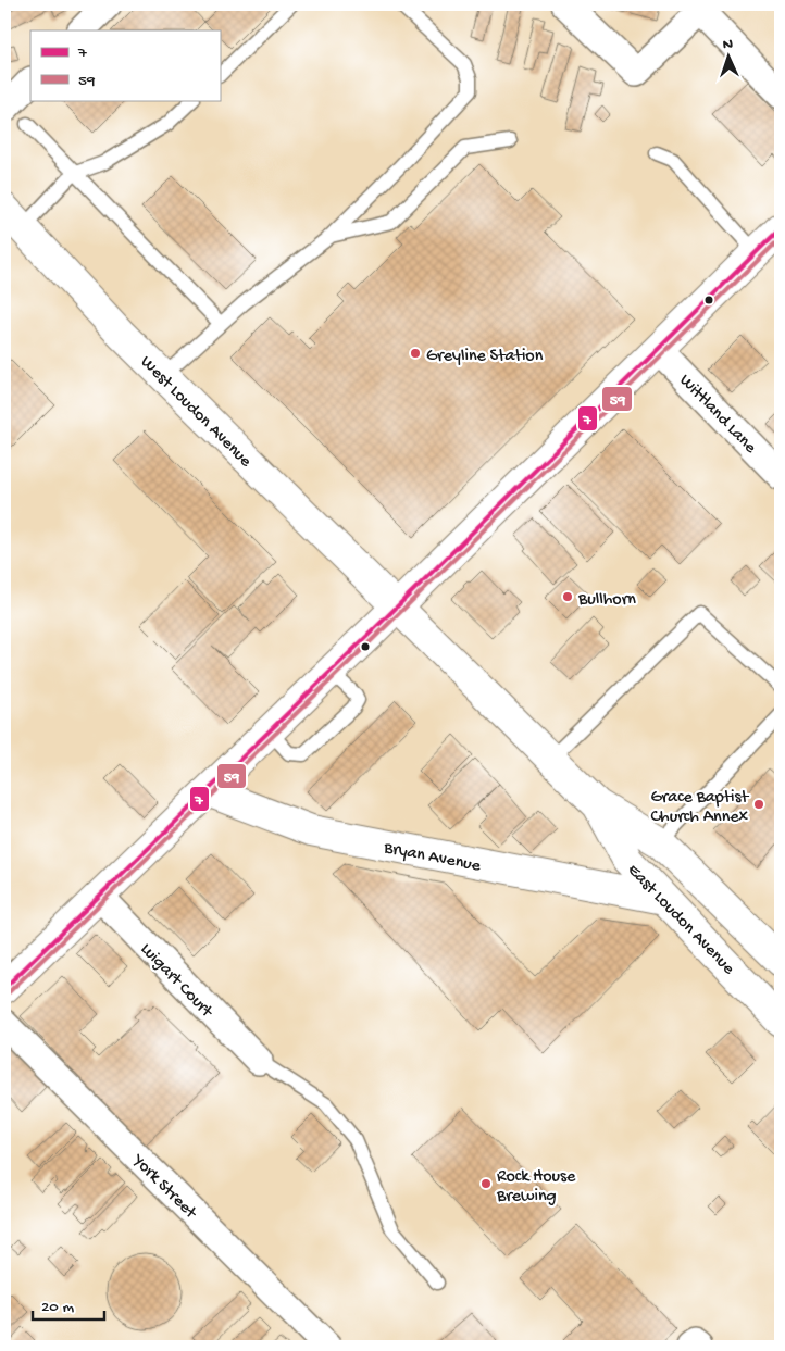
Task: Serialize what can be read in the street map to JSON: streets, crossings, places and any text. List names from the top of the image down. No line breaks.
{"streets":{"street":["West Loudon Avenue","Wittland Lane","Bryan Avenue","East Loudon Avenue","Luigart Court","York Street"]},"crossings":[["West Loudon Avenue","East Loudon Avenue"],["Bryan Avenue","East Loudon Avenue"]],"places":["Greyline Station","Bullhorn","Grace Baptist Church Annex","Rock House Brewing"],"lines":["transit line 7","transit line 59"],"legend":["7","59"],"scale_bar":"20 m","north":"top"}
